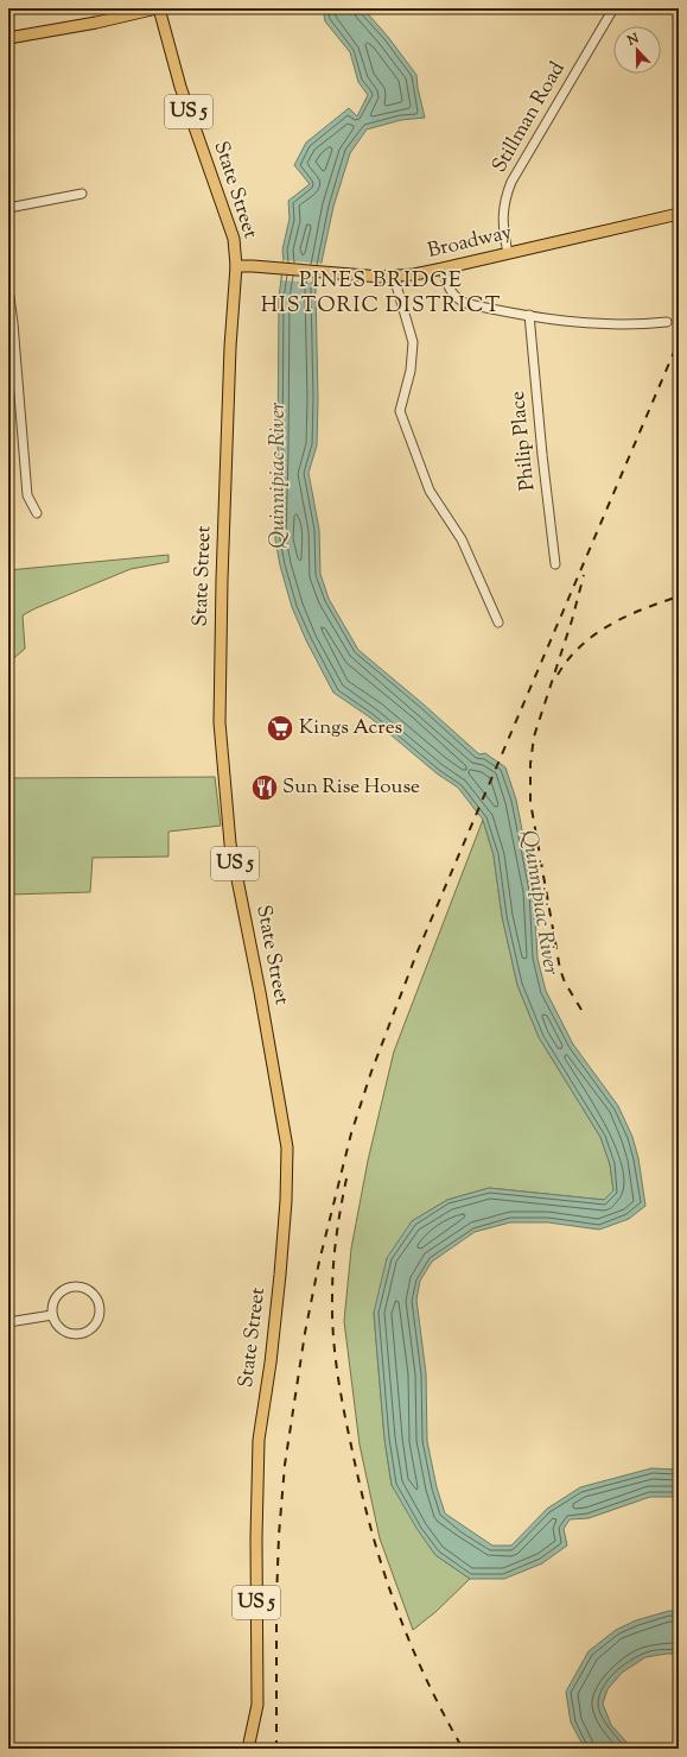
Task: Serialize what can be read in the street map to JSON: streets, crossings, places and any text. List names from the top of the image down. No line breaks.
{"streets":{"main road":["US 5","State Street","Broadway"],"street":["Stillman Road","Philip Place"]},"crossings":[["Stillman Road","Broadway"],["State Street","Broadway"]],"districts":["PINES BRIDGE HISTORIC DISTRICT"],"water":["Quinnipiac River"],"places":{"supermarket":["Kings Acres"],"restaurant":["Sun Rise House"]},"north":"top"}
